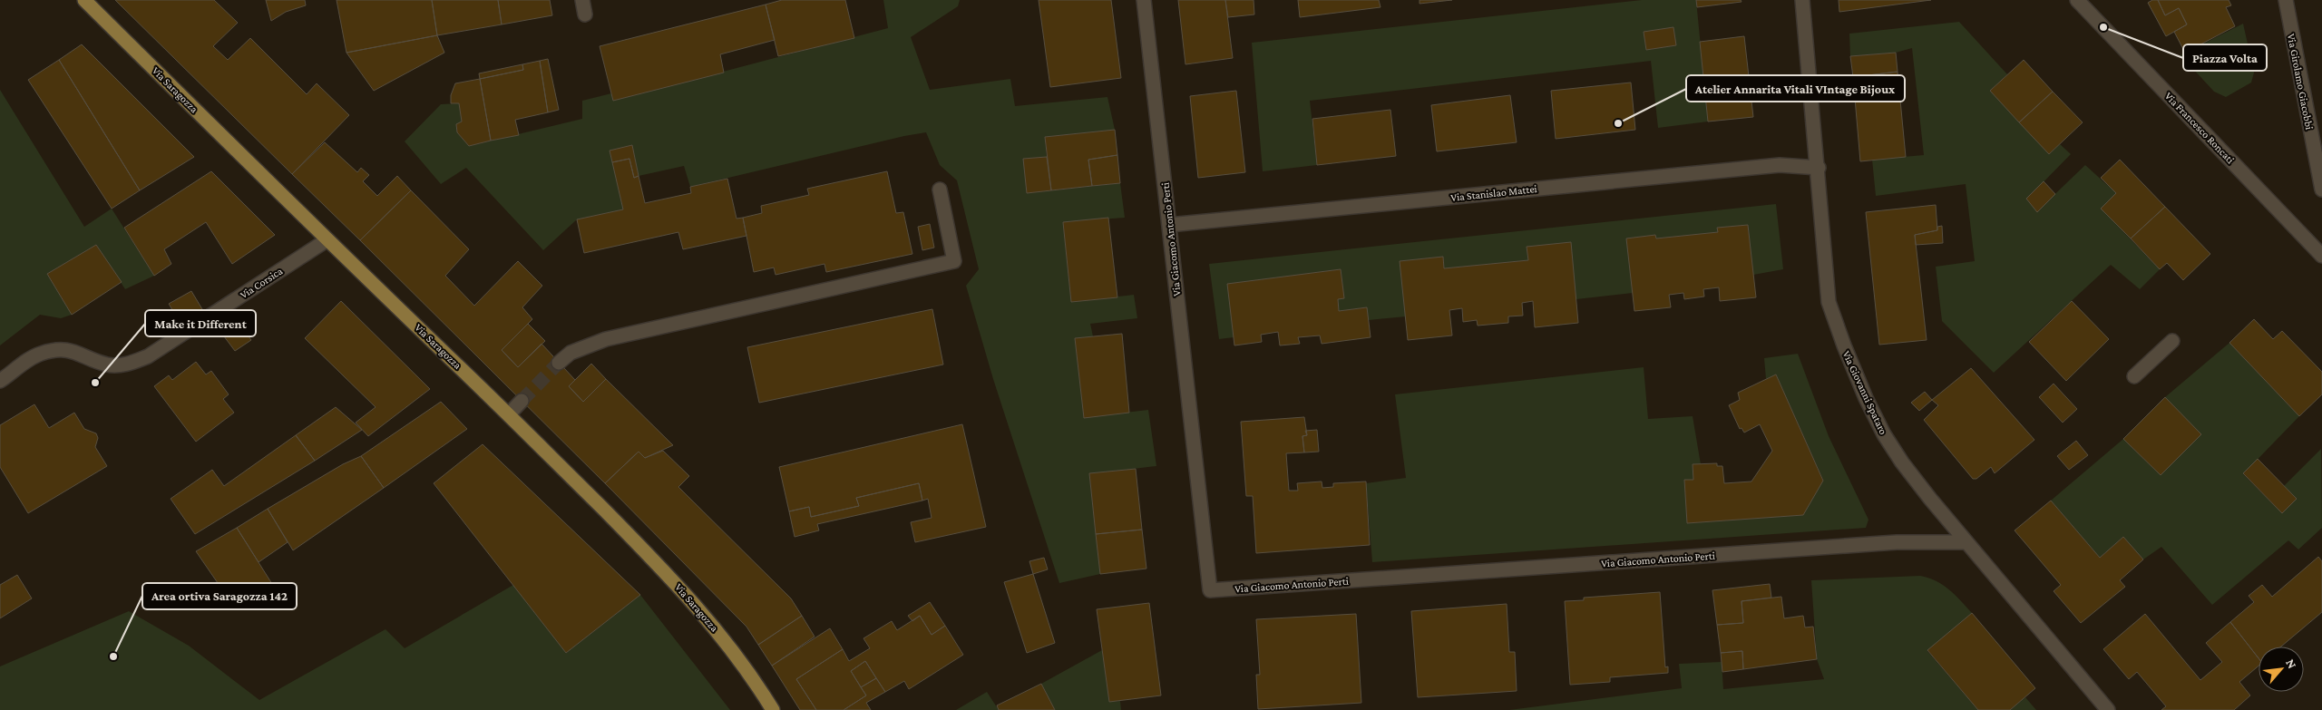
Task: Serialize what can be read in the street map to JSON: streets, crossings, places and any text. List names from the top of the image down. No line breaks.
{"streets":{"main road":["Via Saragozza"],"street":["Via Girolamo Giacobbi","Via Francesco Roncati","Via Stanislao Mattei","Via Giacomo Antonio Perti","Via Corsica","Via Giovanni Spataro"]},"crossings":[["Via Saragozza","Via Corsica"],["Via Stanislao Mattei","Via Giacomo Antonio Perti"],["Via Stanislao Mattei","Via Giovanni Spataro"],["Via Giacomo Antonio Perti","Via Giovanni Spataro"]],"places":["Piazza Volta","Atelier Annarita Vitali VIntage Bijoux","Make it Different","Area ortiva Saragozza 142"],"north":"top right"}
